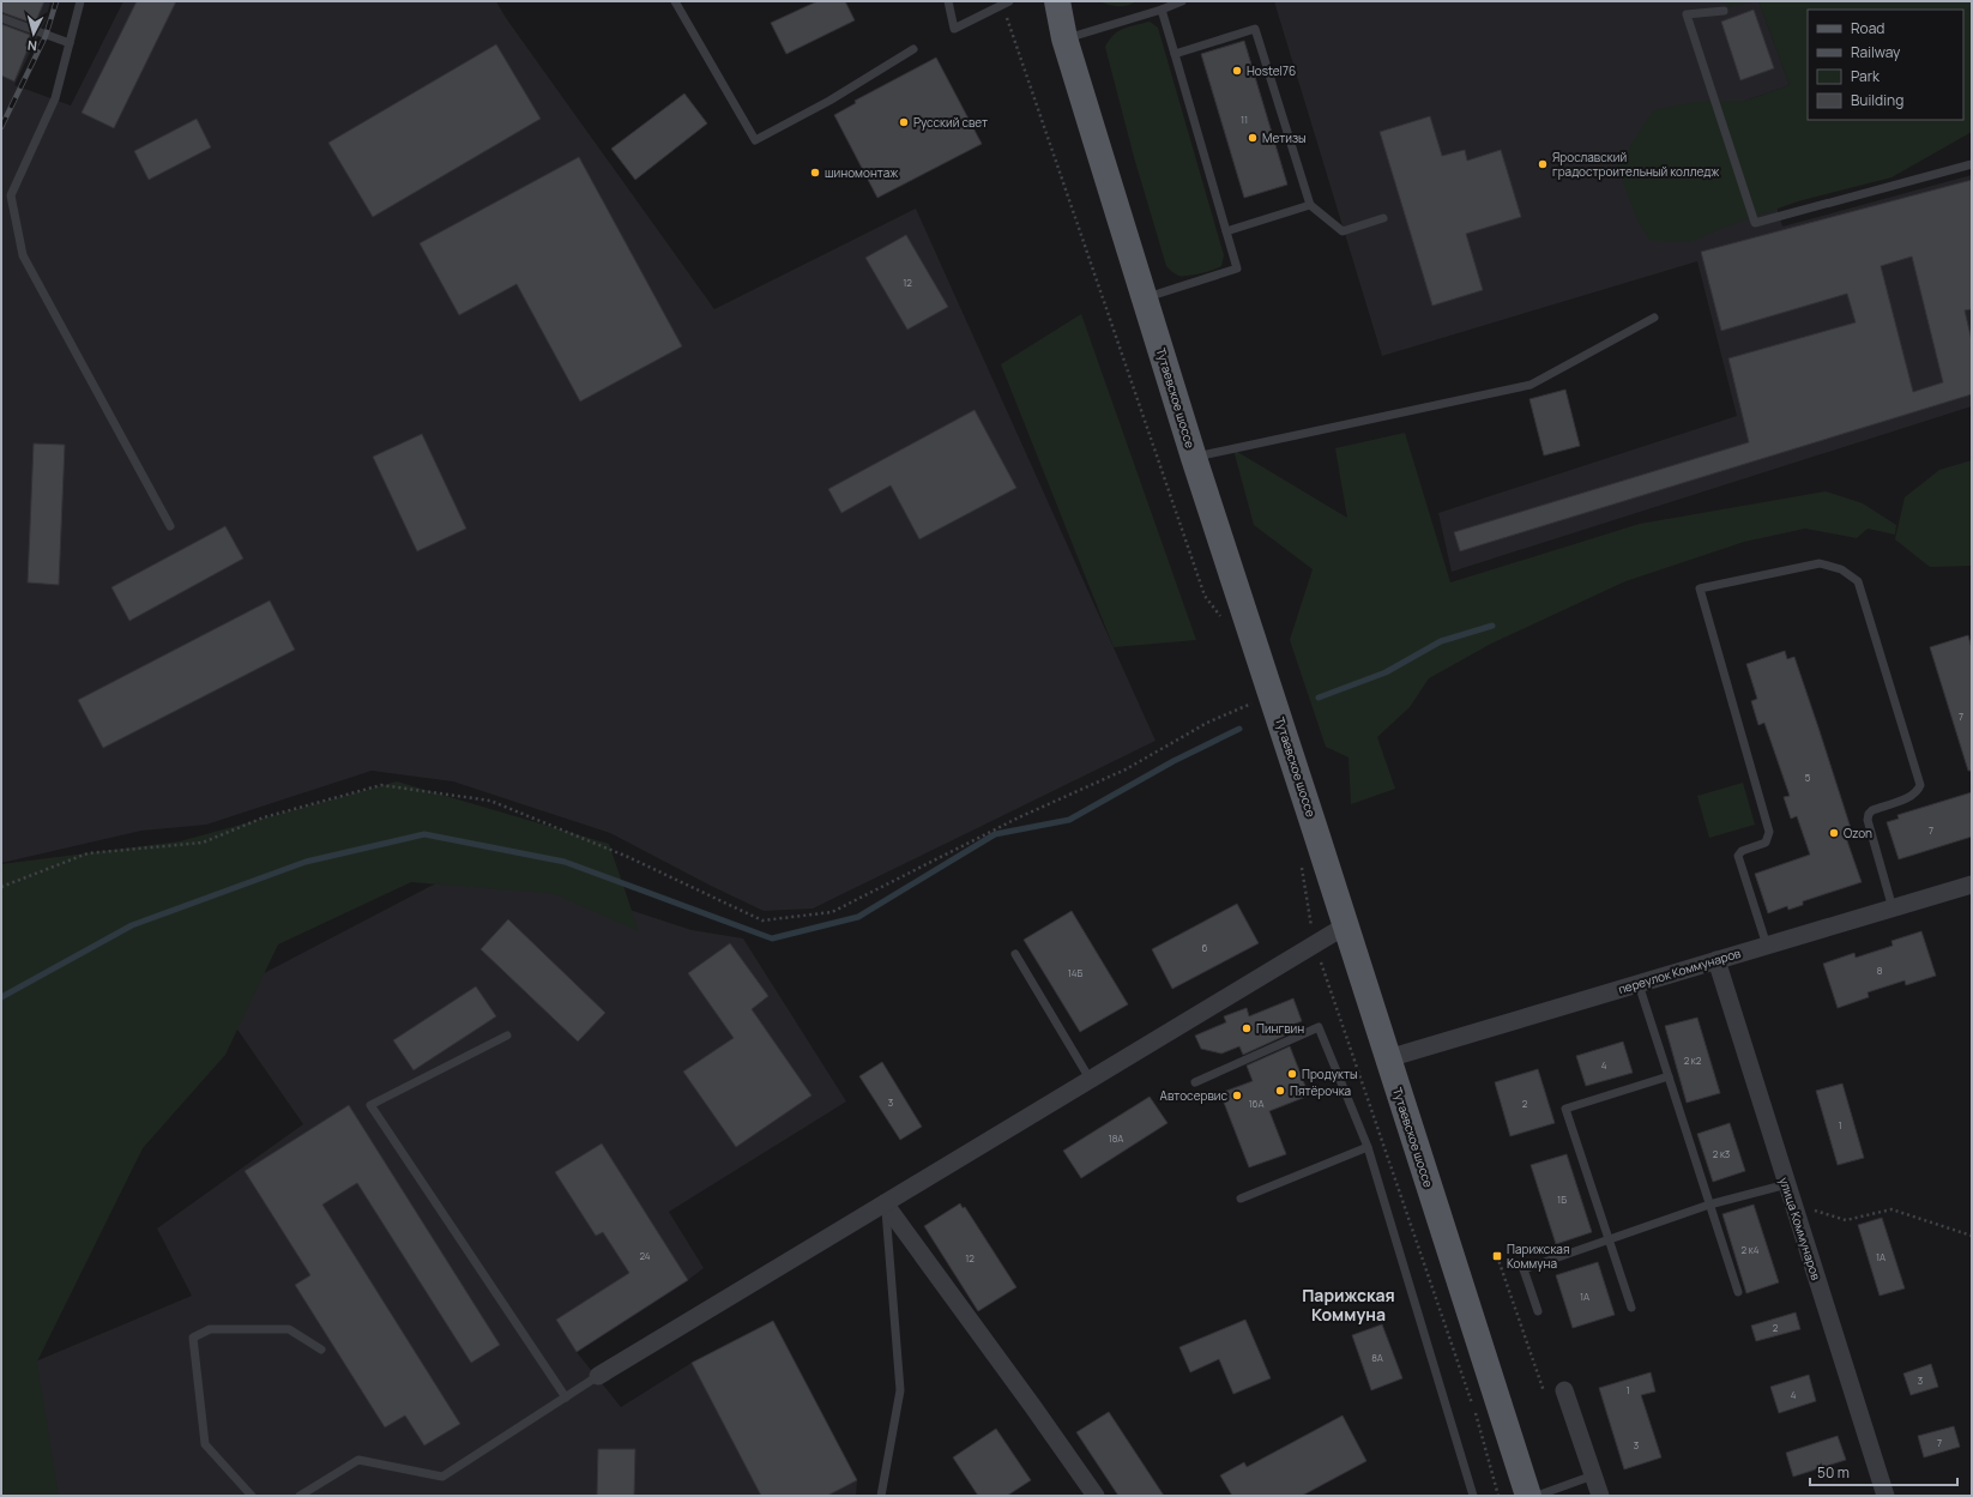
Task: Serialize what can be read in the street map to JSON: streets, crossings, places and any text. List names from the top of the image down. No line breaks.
{"streets":{"main road":["Тутаевское шоссе"],"street":["переулок Коммунаров","улица Коммунаров"]},"crossings":[["Тутаевское шоссе","переулок Коммунаров"],["переулок Коммунаров","улица Коммунаров"]],"districts":["Парижская Коммуна"],"places":{"other":["Hostel76","Русский свет","Метизы","Ярославский градостроительный колледж","шиномонтаж","Ozon","Пингвин","Продукты","Пятёрочка","Автосервис"],"transit":["Парижская Коммуна"]},"house_numbers":["11","12","7","5","7","6","8","14Б","2 к2","4","3","16А","2","1","18А","2 к3","1Б","2 к4","24","1А","12","1А","2","8А","3","1","4","7","3"],"legend":["Road","Railway","Park","Building"],"scale_bar":"50 m","north":"bottom"}
